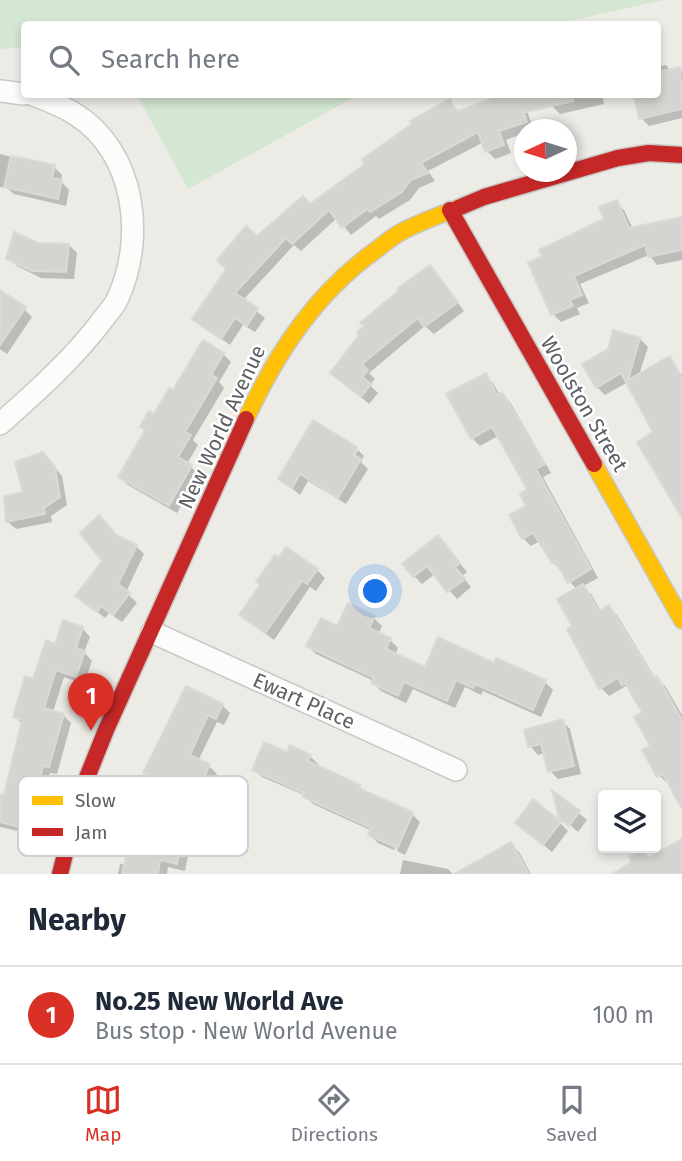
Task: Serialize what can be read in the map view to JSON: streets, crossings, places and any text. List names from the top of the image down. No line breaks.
{"streets":{"street":["Woolston Street","New World Avenue","Ewart Place"]},"crossings":[["Woolston Street","New World Avenue"],["New World Avenue","Ewart Place"]],"legend":["Slow","Jam"],"north":"left","page":{"search":"Search here","pins":"1","heading":"Nearby","list":[{"mark":"1","name":"No.25 New World Ave","note":"Bus stop · New World Avenue","value":"100 m"}],"nav":["Map","Directions","Saved"]}}
